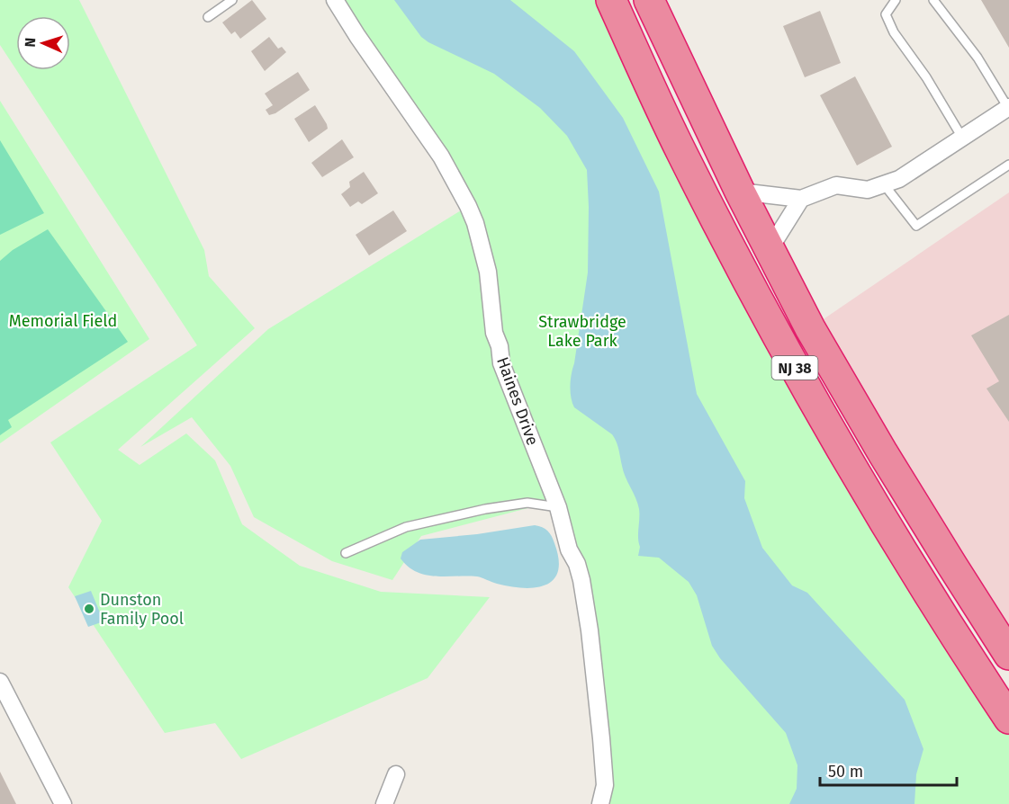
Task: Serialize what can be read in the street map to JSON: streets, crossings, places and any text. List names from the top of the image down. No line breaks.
{"streets":{"highway":["NJ 38"],"street":["Haines Drive"]},"parks":["Memorial Field","Strawbridge Lake Park"],"places":["Dunston Family Pool"],"scale_bar":"50 m","north":"left"}
